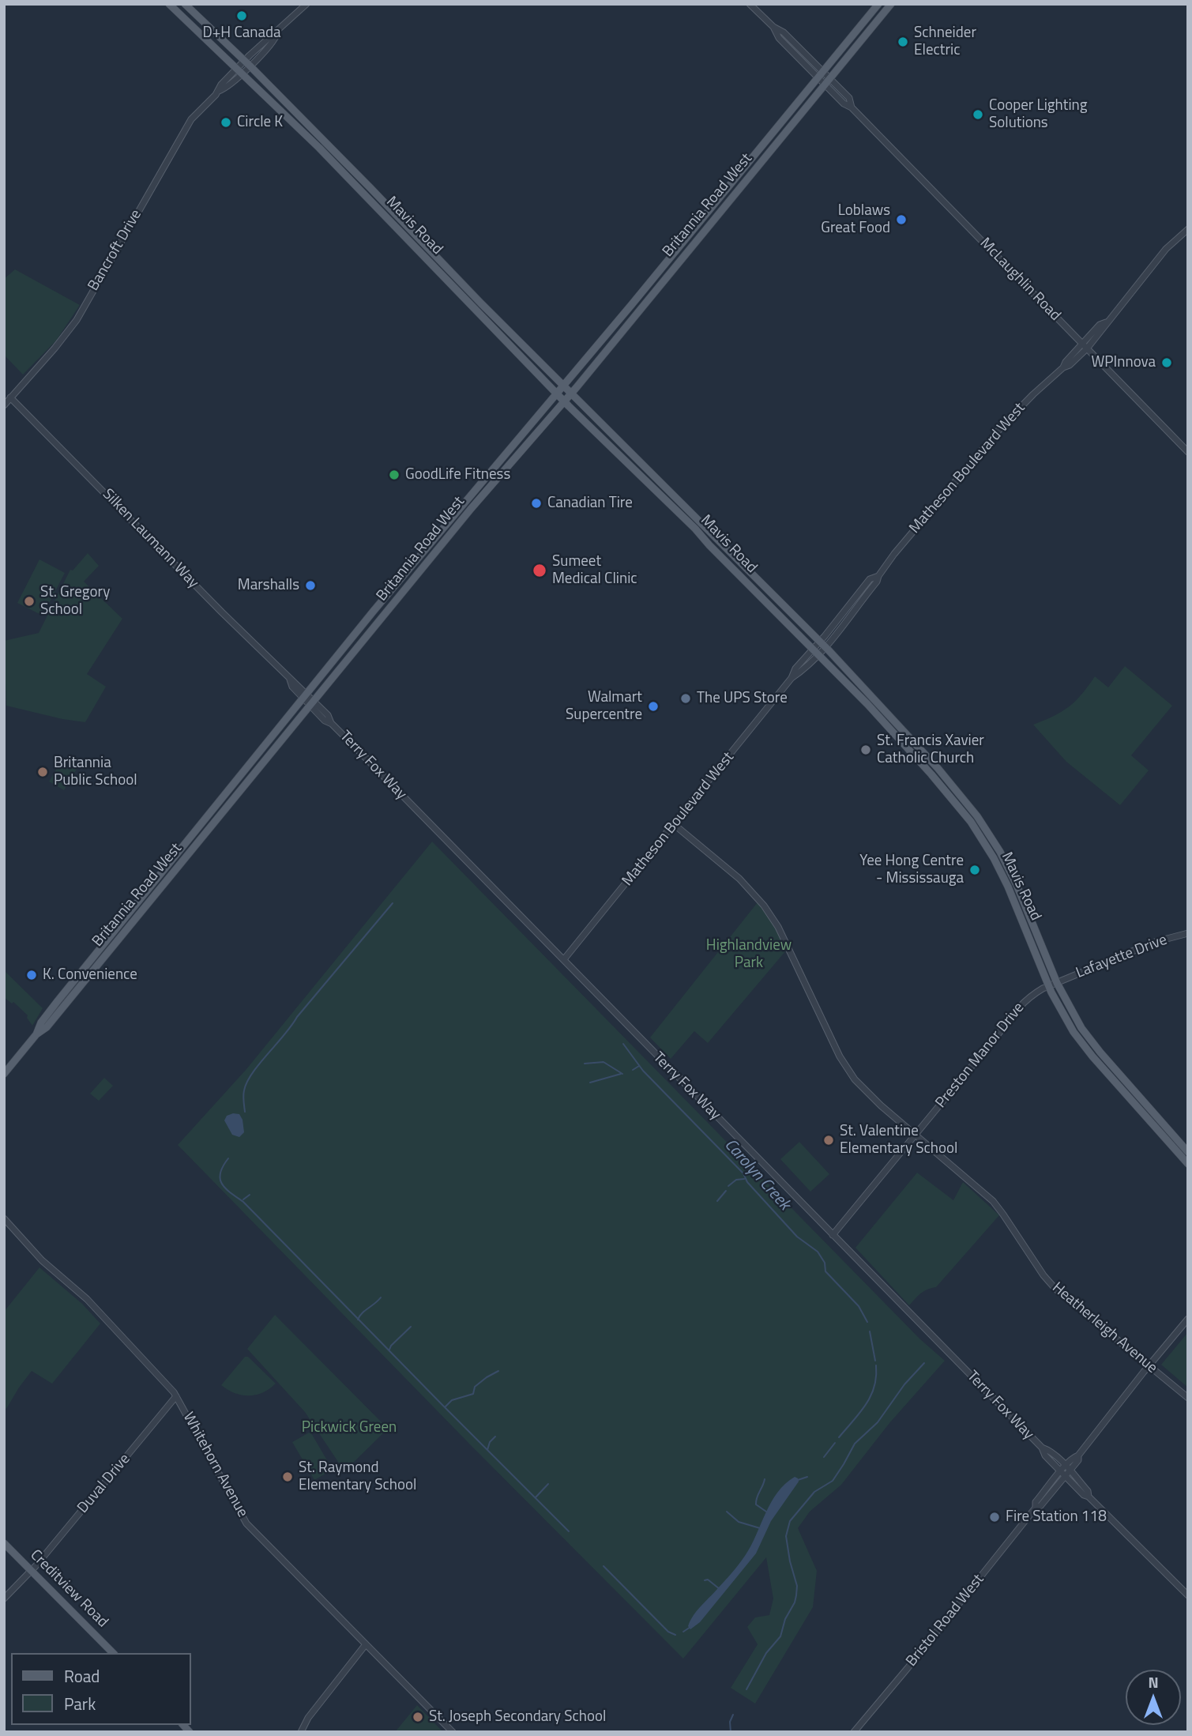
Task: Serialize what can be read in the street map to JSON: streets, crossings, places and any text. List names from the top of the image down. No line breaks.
{"streets":{"main road":["Britannia Road West","Mavis Road","Creditview Road"],"street":["Bancroft Drive","McLaughlin Road","Matheson Boulevard West","Silken Laumann Way","Terry Fox Way","Lafayette Drive","Preston Manor Drive","Heatherleigh Avenue","Whitehorn Avenue","Duval Drive","Bristol Road West"]},"crossings":[["Britannia Road West","Mavis Road"],["Britannia Road West","McLaughlin Road"],["Britannia Road West","Silken Laumann Way"],["Britannia Road West","Terry Fox Way"],["Mavis Road","Bancroft Drive"],["Mavis Road","Matheson Boulevard West"],["Mavis Road","Lafayette Drive"],["Mavis Road","Preston Manor Drive"],["Bancroft Drive","Silken Laumann Way"],["McLaughlin Road","Matheson Boulevard West"],["Matheson Boulevard West","Terry Fox Way"],["Matheson Boulevard West","Heatherleigh Avenue"],["Silken Laumann Way","Terry Fox Way"],["Terry Fox Way","Preston Manor Drive"],["Terry Fox Way","Bristol Road West"],["Lafayette Drive","Preston Manor Drive"],["Preston Manor Drive","Heatherleigh Avenue"],["Heatherleigh Avenue","Bristol Road West"],["Whitehorn Avenue","Duval Drive"],["Duval Drive","Creditview Road"]],"water":["Carolyn Creek"],"parks":["Highlandview Park","Pickwick Green"],"places":["D+H Canada","Schneider Electric","Cooper Lighting Solutions","Circle K","Loblaws Great Food","WPInnova","GoodLife Fitness","Canadian Tire","Sumeet Medical Clinic","Marshalls","St. Gregory School","The UPS Store","Walmart Supercentre","St. Francis Xavier Catholic Church","Britannia Public School","Yee Hong Centre - Mississauga","K. Convenience","St. Valentine Elementary School","St. Raymond Elementary School","Fire Station 118","St. Joseph Secondary School"],"legend":["Road","Park"],"north":"top"}
